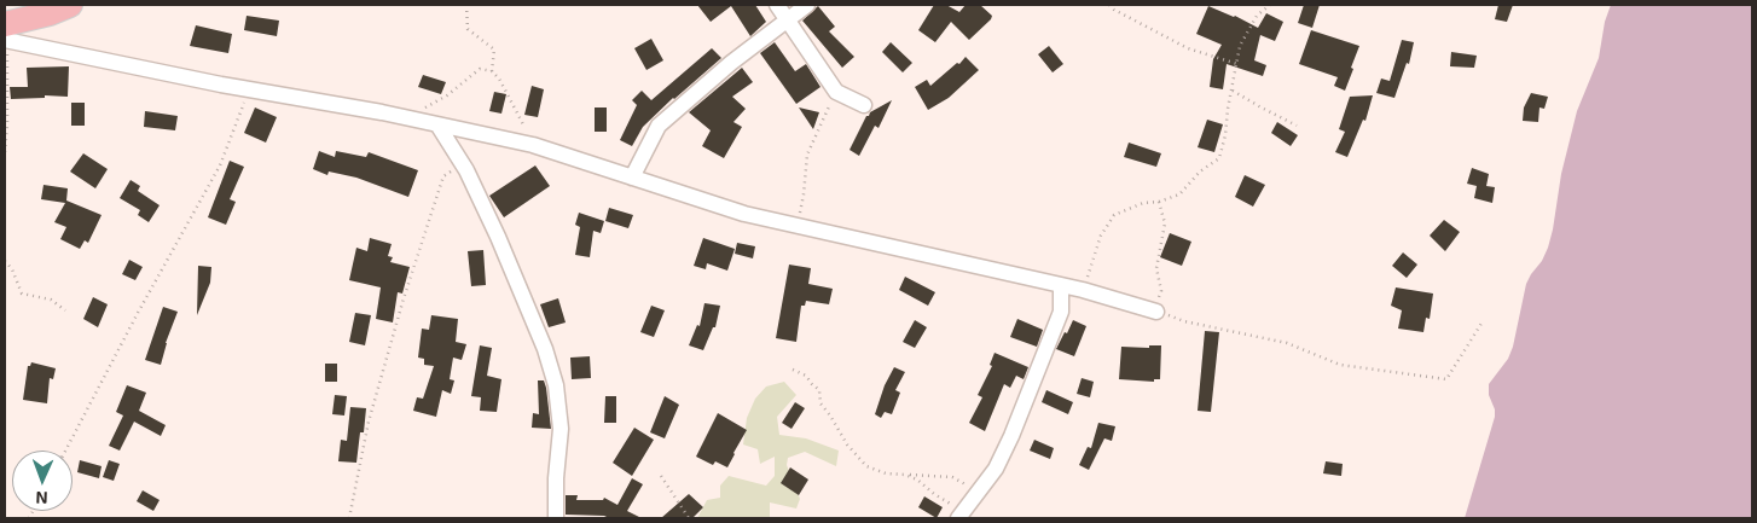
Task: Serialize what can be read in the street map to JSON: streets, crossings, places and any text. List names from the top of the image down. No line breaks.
{"north":"bottom"}
